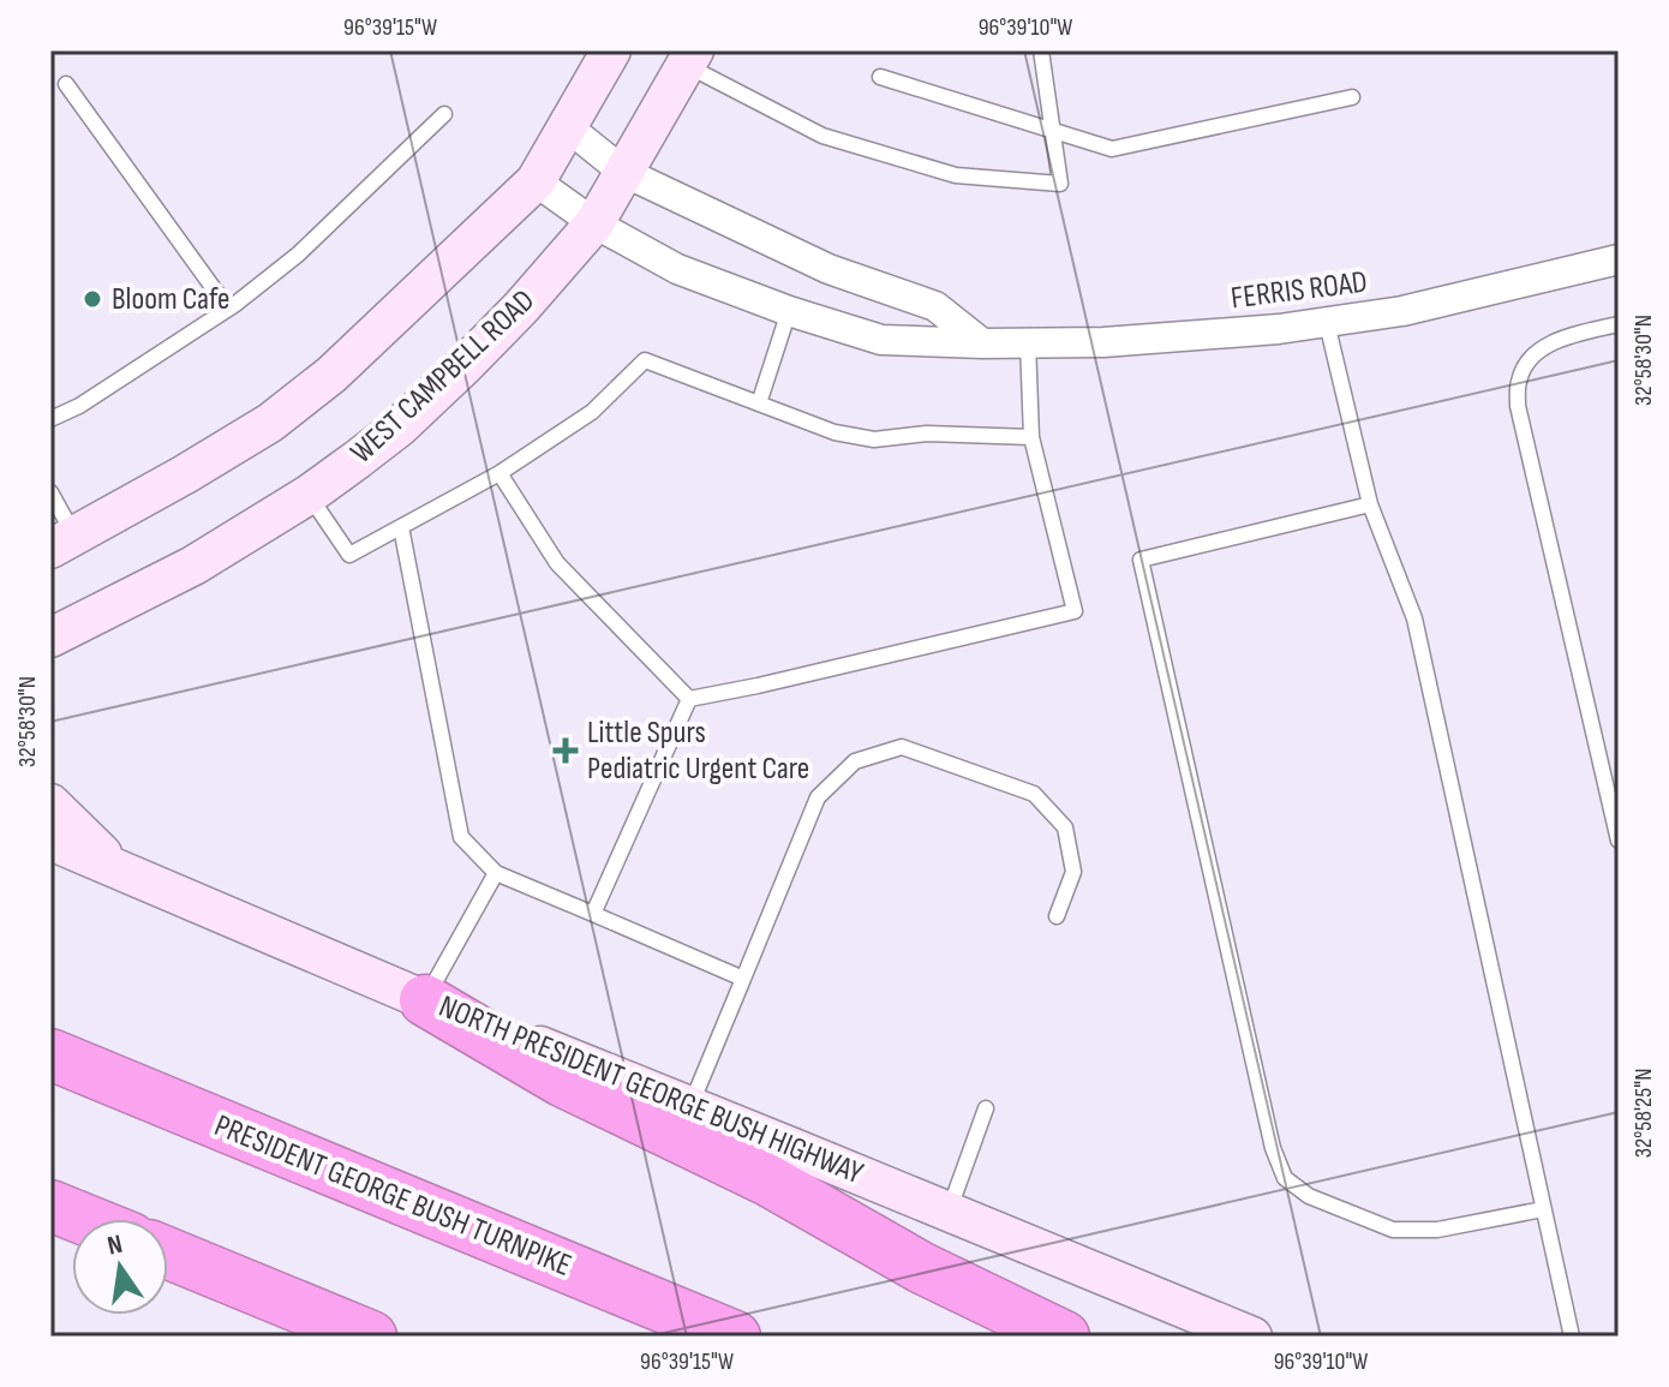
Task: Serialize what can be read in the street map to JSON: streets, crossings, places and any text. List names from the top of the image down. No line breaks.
{"streets":{"highway":["PRESIDENT GEORGE BUSH TURNPIKE"],"main road":["WEST CAMPBELL ROAD","NORTH PRESIDENT GEORGE BUSH HIGHWAY"],"street":["FERRIS ROAD"]},"crossings":[["FERRIS ROAD","WEST CAMPBELL ROAD"]],"places":{"other":["Bloom Cafe"],"health":["Little Spurs Pediatric Urgent Care"]},"north":"top","coordinates":["96°39'15\"W","96°39'10\"W","32°58'30\"N","32°58'25\"N"]}
